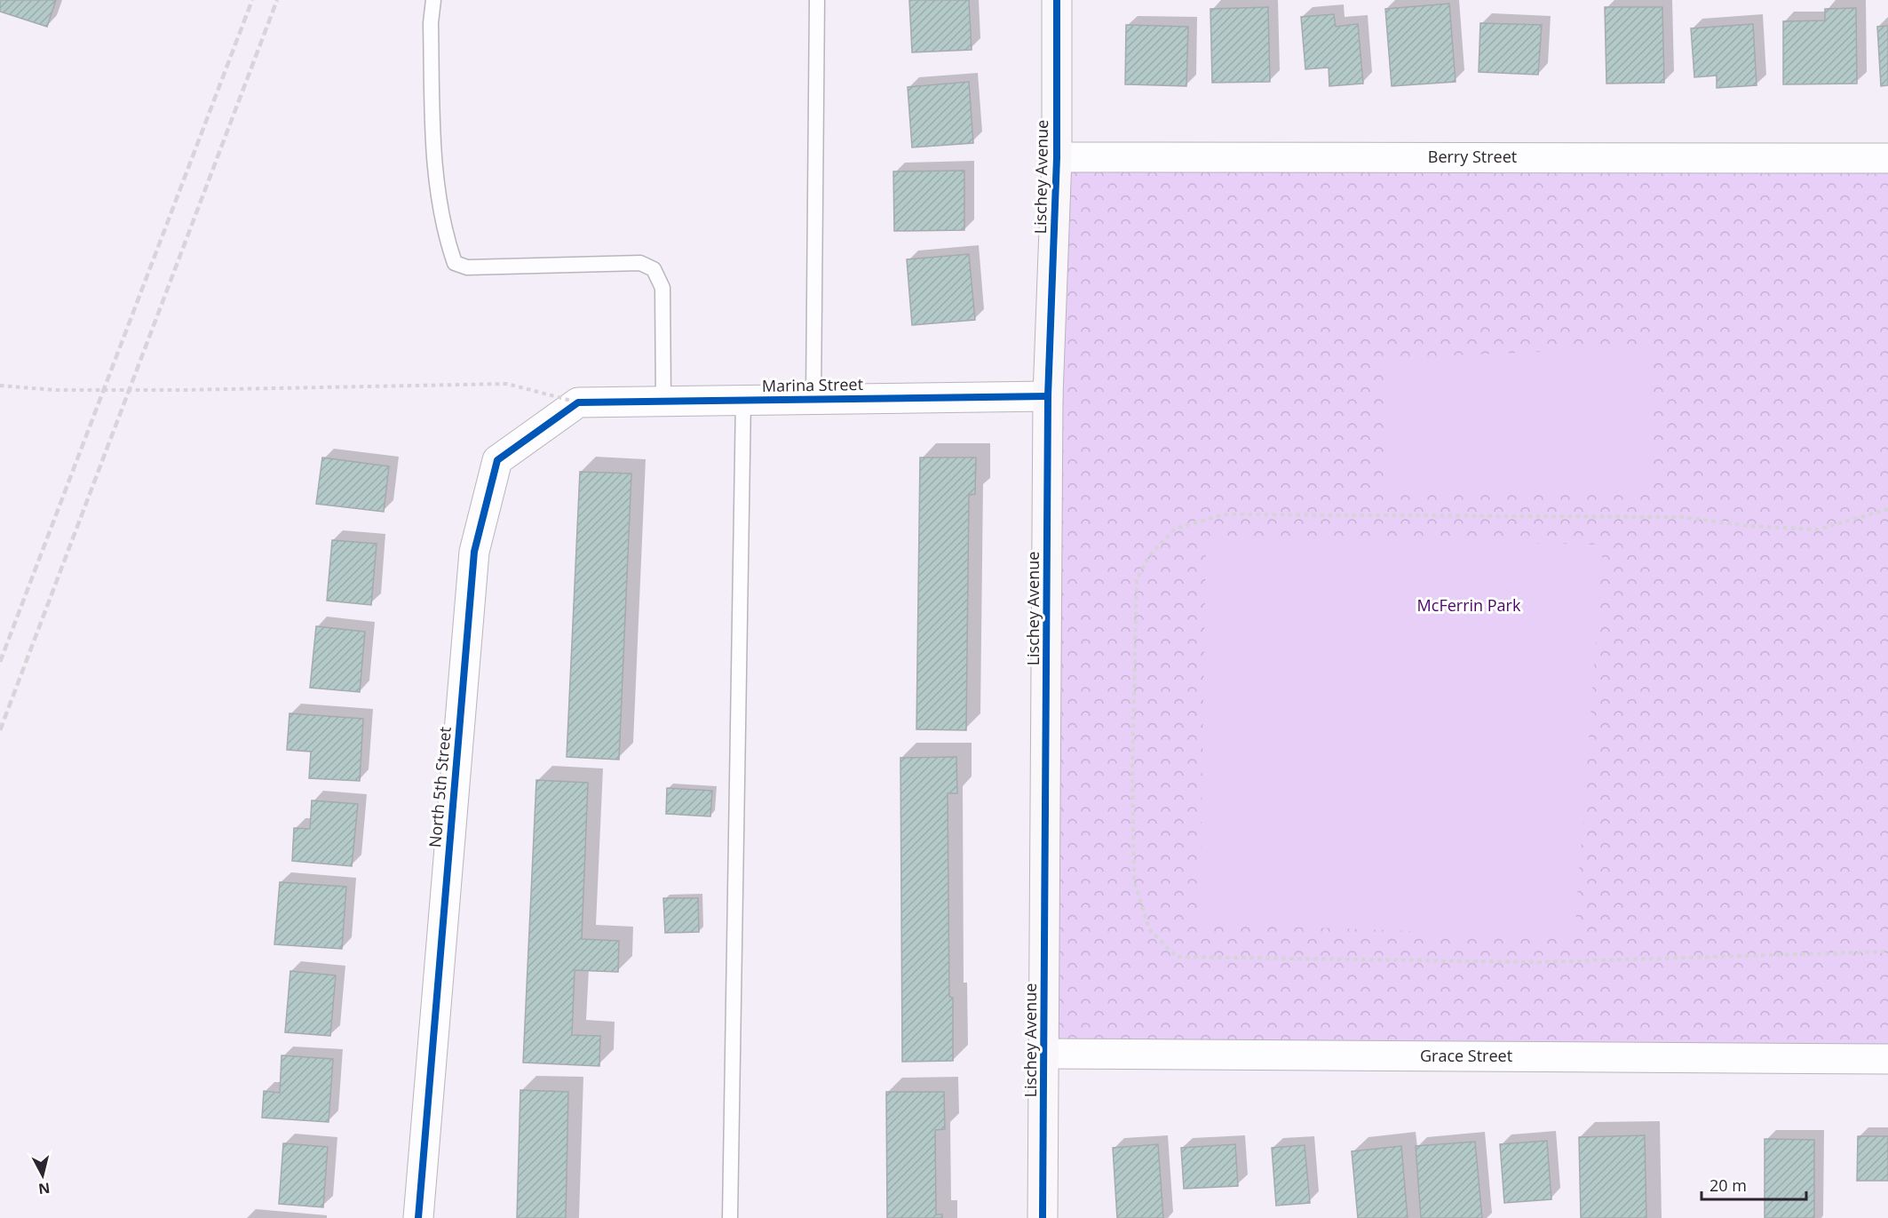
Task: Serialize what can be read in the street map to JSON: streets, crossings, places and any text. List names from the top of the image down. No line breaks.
{"streets":{"street":["Berry Street","Lischey Avenue","Marina Street","North 5th Street","Grace Street"]},"crossings":[["Berry Street","Lischey Avenue"],["Lischey Avenue","Marina Street"],["Lischey Avenue","Grace Street"],["Marina Street","North 5th Street"]],"parks":["McFerrin Park"],"scale_bar":"20 m","north":"bottom"}
